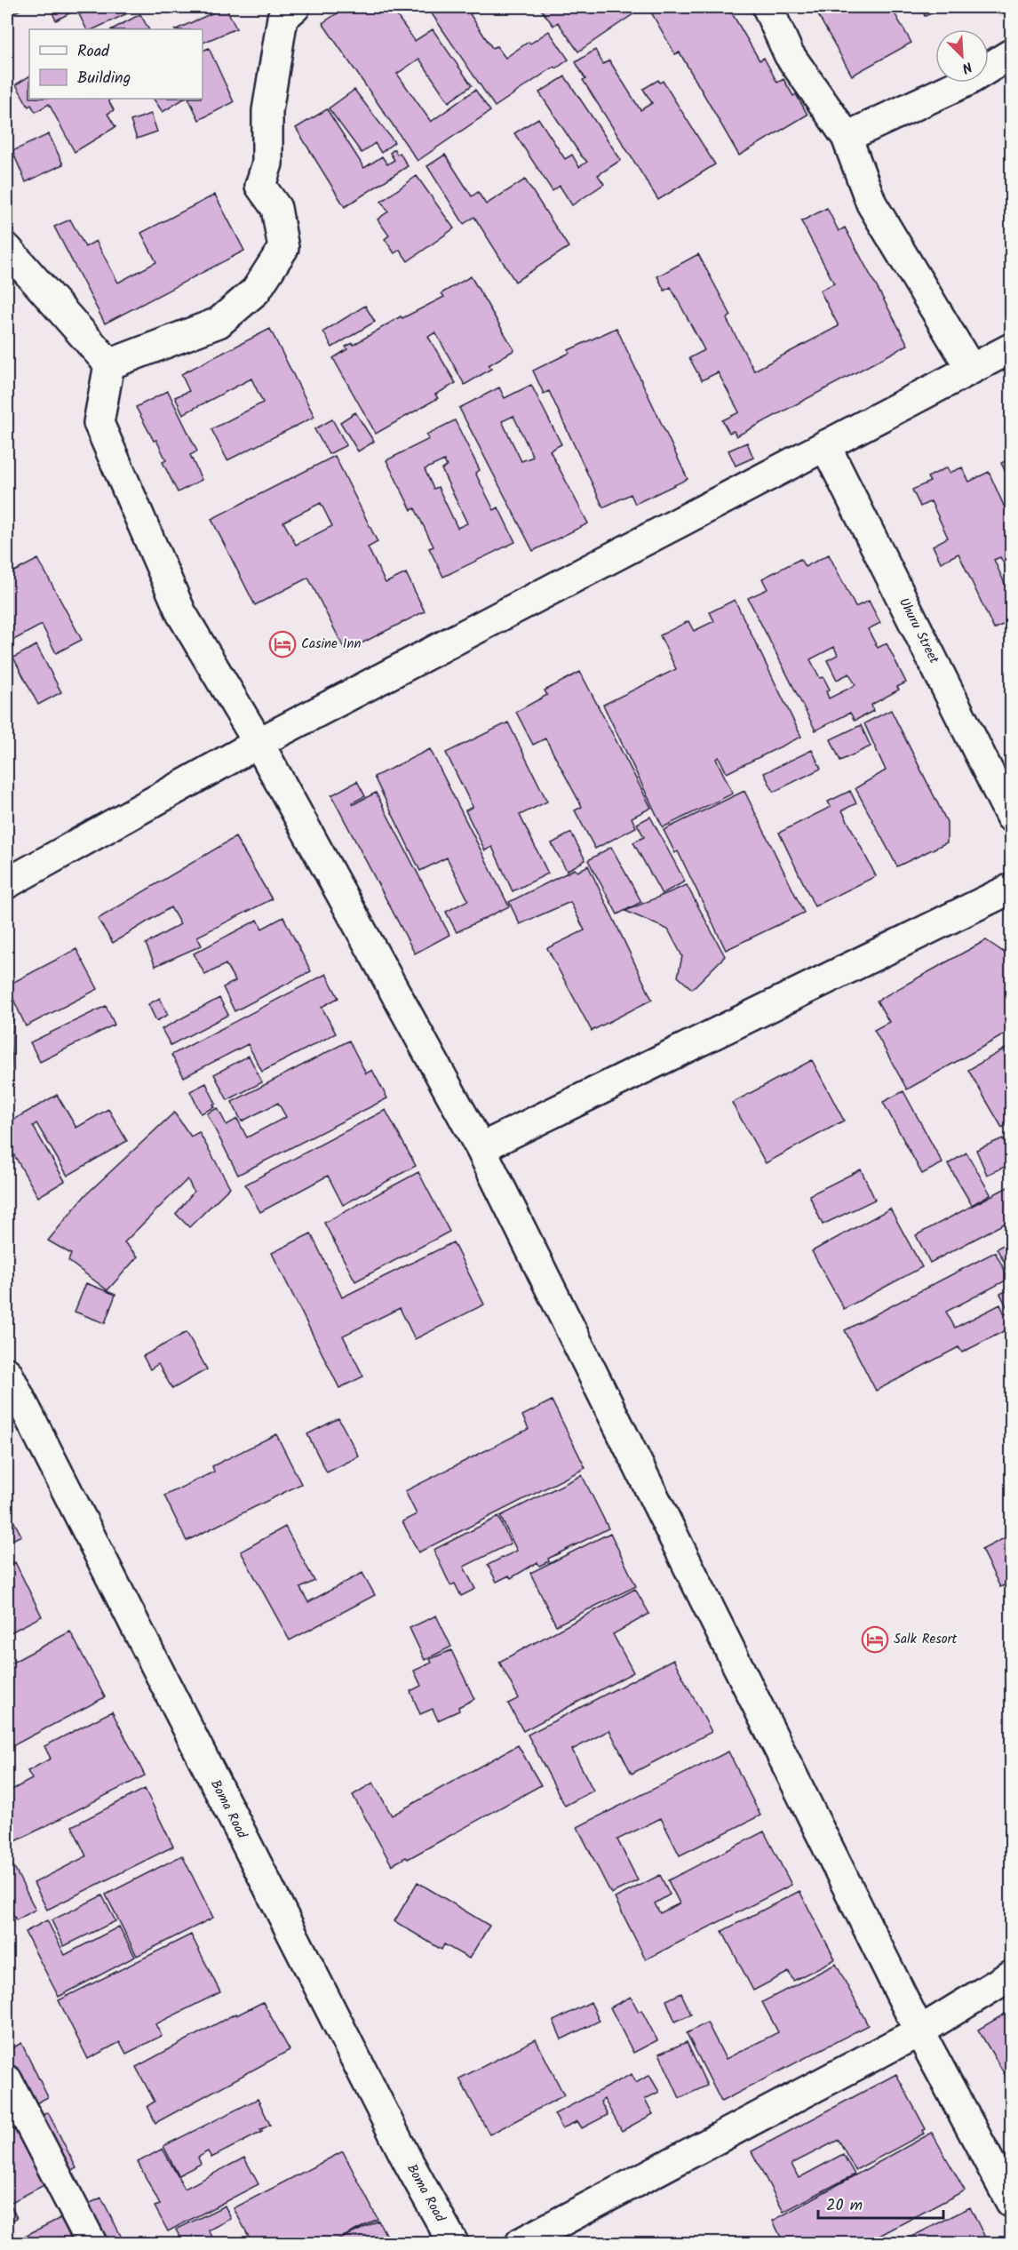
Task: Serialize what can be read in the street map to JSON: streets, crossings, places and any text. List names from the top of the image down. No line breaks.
{"streets":{"street":["Uhuru Street","Boma Road"]},"places":{"hotel":["Casine Inn","Salk Resort"]},"legend":["Road","Building"],"scale_bar":"20 m","north":"bottom right"}
